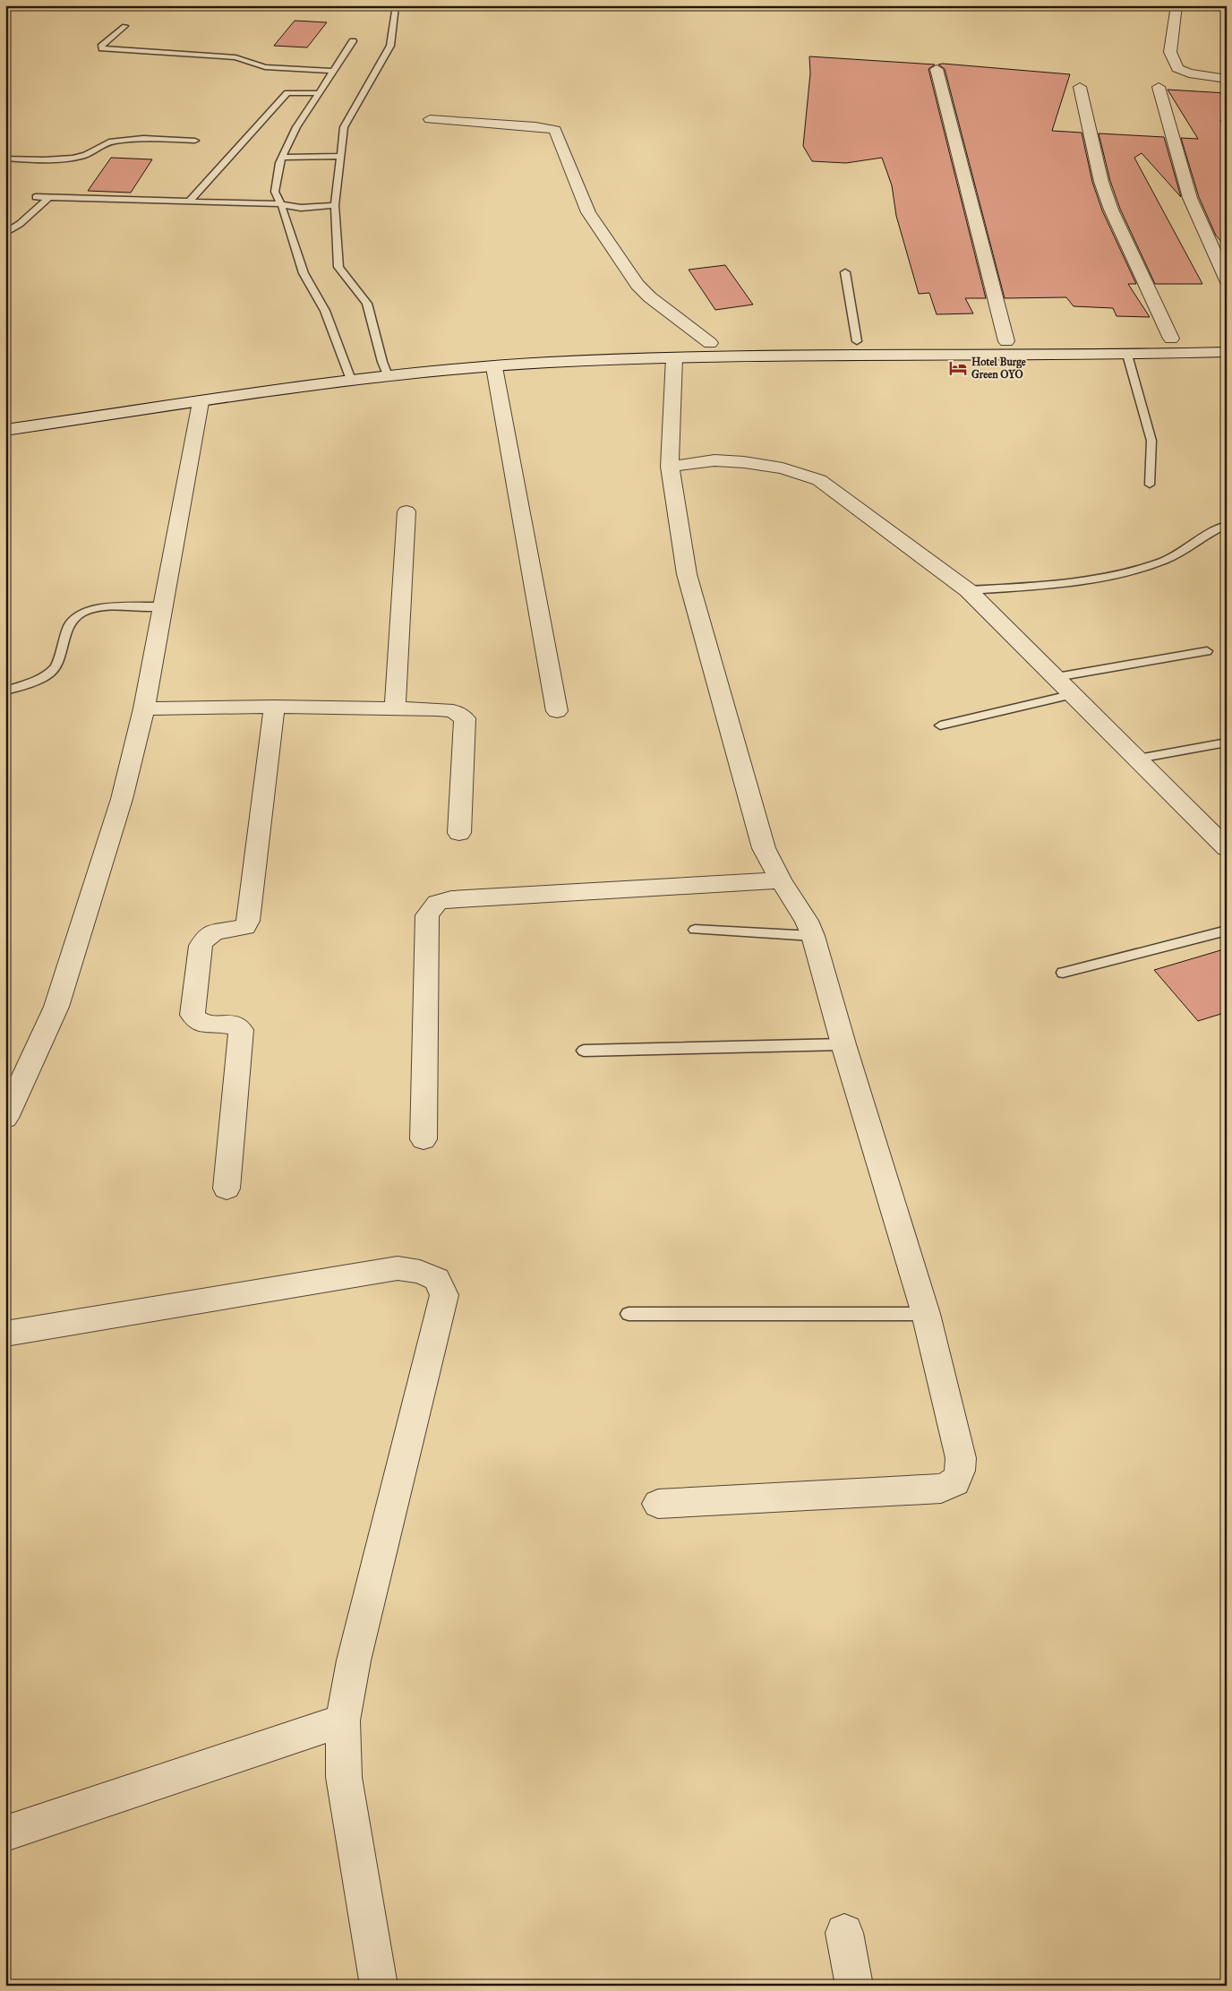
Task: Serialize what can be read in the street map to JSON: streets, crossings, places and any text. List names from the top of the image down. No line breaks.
{"places":{"hotel":["Hotel Burge Green OYO"]}}
